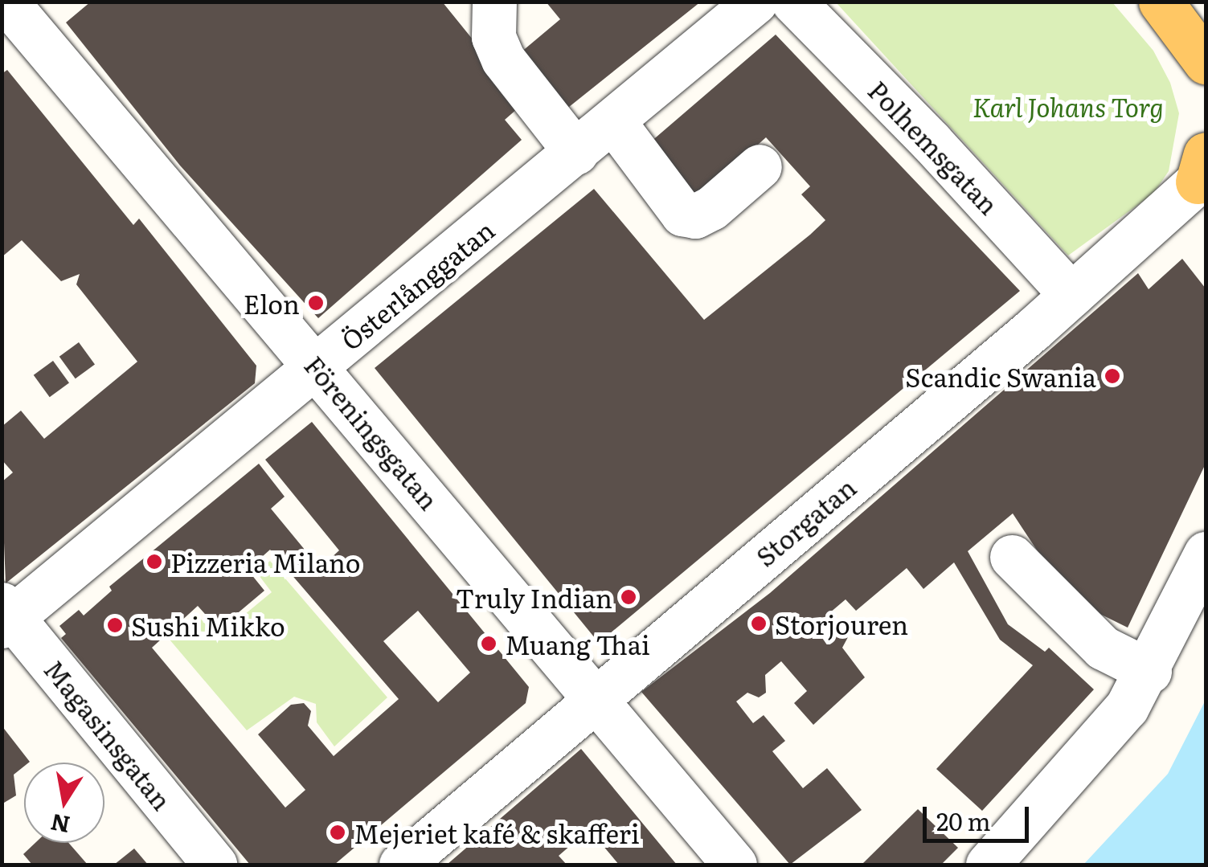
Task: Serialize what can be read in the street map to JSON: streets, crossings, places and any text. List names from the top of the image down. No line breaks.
{"streets":{"street":["Polhemsgatan","Österlånggatan","Föreningsgatan","Storgatan","Magasinsgatan"]},"crossings":[["Polhemsgatan","Storgatan"],["Österlånggatan","Föreningsgatan"],["Österlånggatan","Magasinsgatan"],["Föreningsgatan","Storgatan"]],"parks":["Karl Johans Torg"],"places":["Elon","Scandic Swania","Pizzeria Milano","Truly Indian","Storjouren","Sushi Mikko","Muang Thai","Mejeriet kafé & skafferi"],"scale_bar":"20 m","north":"bottom"}
